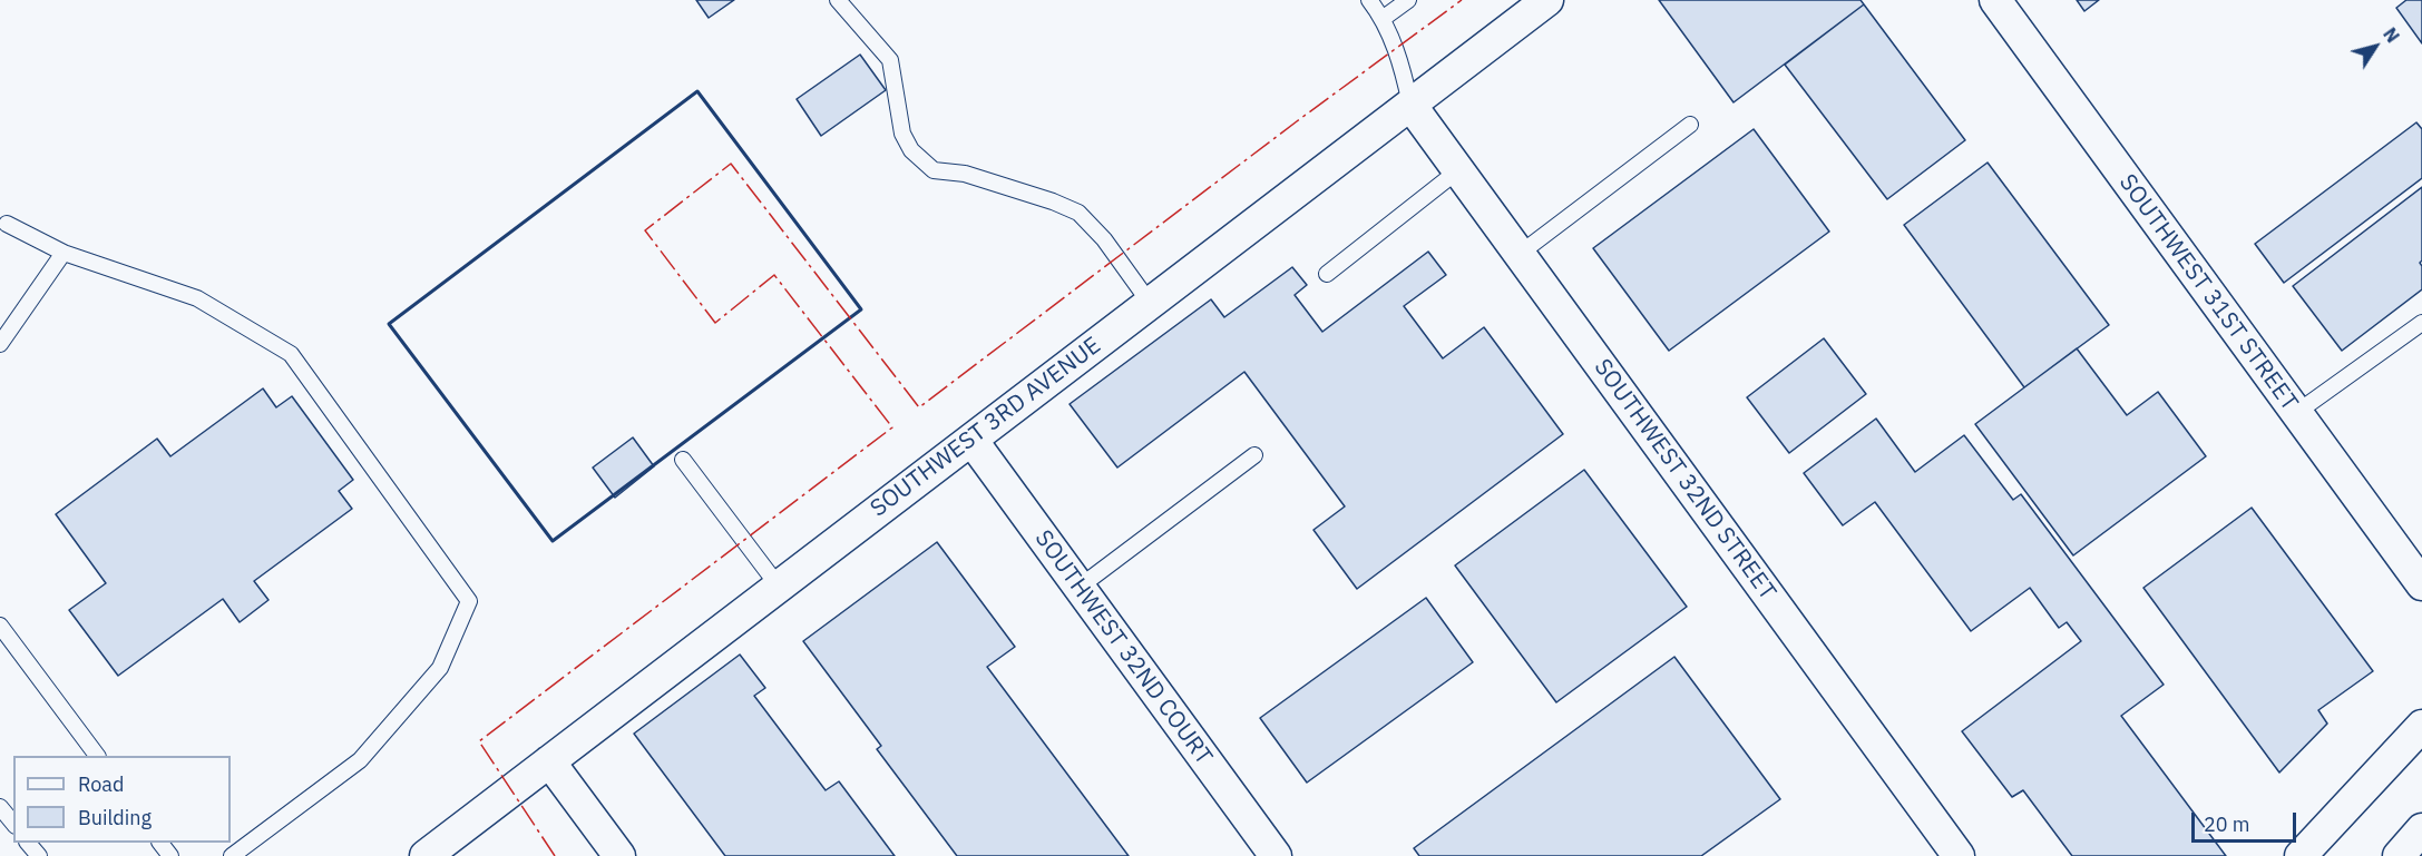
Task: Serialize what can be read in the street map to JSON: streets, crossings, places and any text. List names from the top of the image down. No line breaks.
{"streets":{"street":["SOUTHWEST 31ST STREET","SOUTHWEST 3RD AVENUE","SOUTHWEST 32ND STREET","SOUTHWEST 32ND COURT"]},"crossings":[["SOUTHWEST 3RD AVENUE","SOUTHWEST 32ND STREET"],["SOUTHWEST 3RD AVENUE","SOUTHWEST 32ND COURT"]],"legend":["Road","Building"],"scale_bar":"20 m","north":"top right"}
